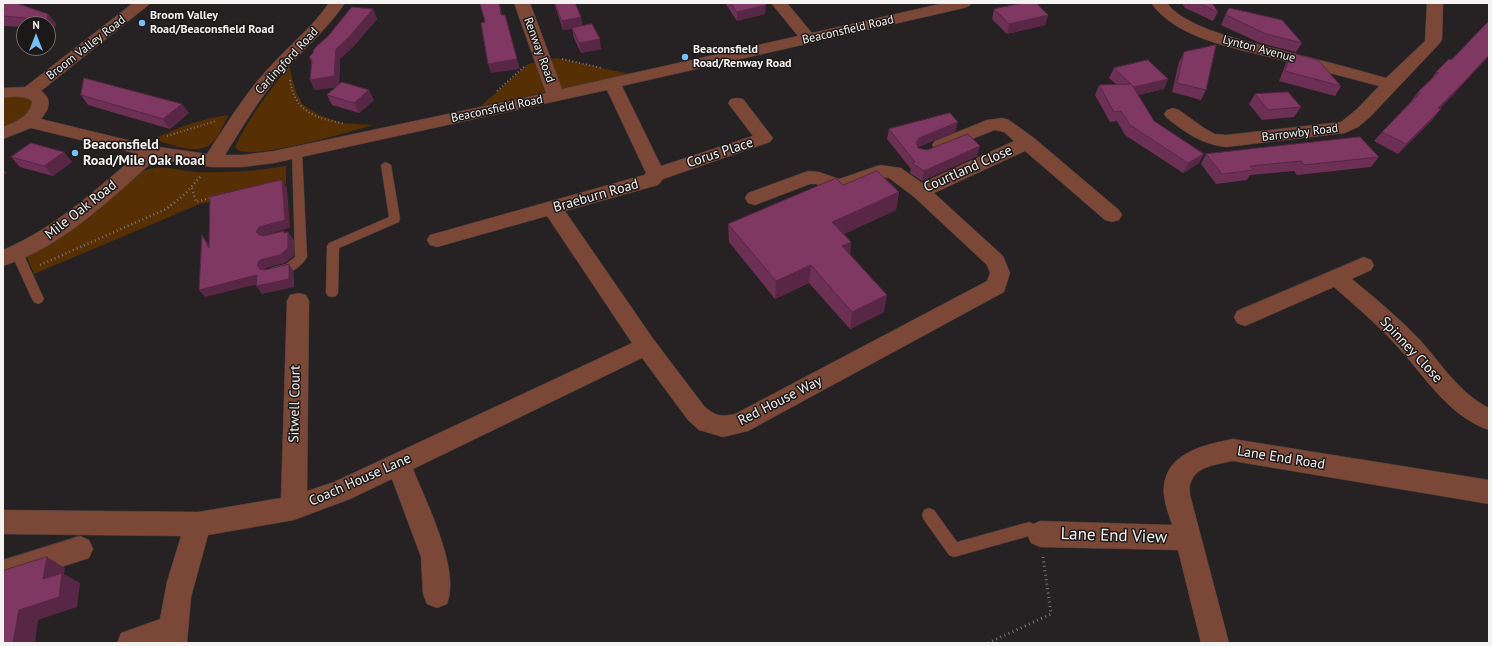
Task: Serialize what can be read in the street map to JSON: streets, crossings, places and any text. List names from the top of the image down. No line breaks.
{"streets":{"street":["Beaconsfield Road","Broom Valley Road","Lynton Avenue","Renway Road","Carlingford Road","Barrowby Road","Corus Place","Courtland Close","Braeburn Road","Mile Oak Road","Spinney Close","Red House Way","Sitwell Court","Lane End Road","Coach House Lane","Lane End View"]},"crossings":[["Beaconsfield Road","Renway Road"],["Beaconsfield Road","Carlingford Road"],["Beaconsfield Road","Braeburn Road"],["Beaconsfield Road","Mile Oak Road"],["Lynton Avenue","Barrowby Road"],["Corus Place","Braeburn Road"],["Courtland Close","Red House Way"],["Braeburn Road","Red House Way"],["Red House Way","Coach House Lane"],["Sitwell Court","Coach House Lane"],["Lane End Road","Lane End View"]],"places":["Broom Valley Road/Beaconsfield Road","Beaconsfield Road/Renway Road","Beaconsfield Road/Mile Oak Road"],"north":"top"}
